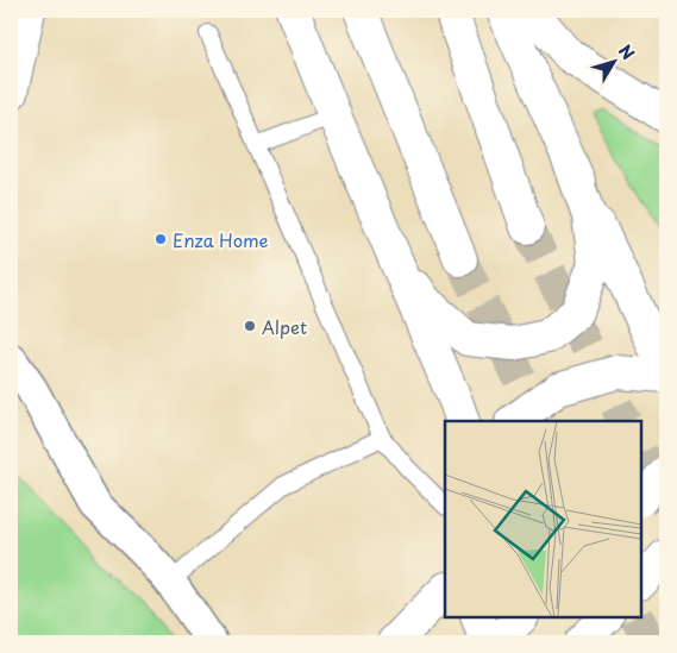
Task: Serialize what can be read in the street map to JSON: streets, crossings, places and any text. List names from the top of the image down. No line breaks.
{"places":["Enza Home","Alpet"],"north":"top right"}
